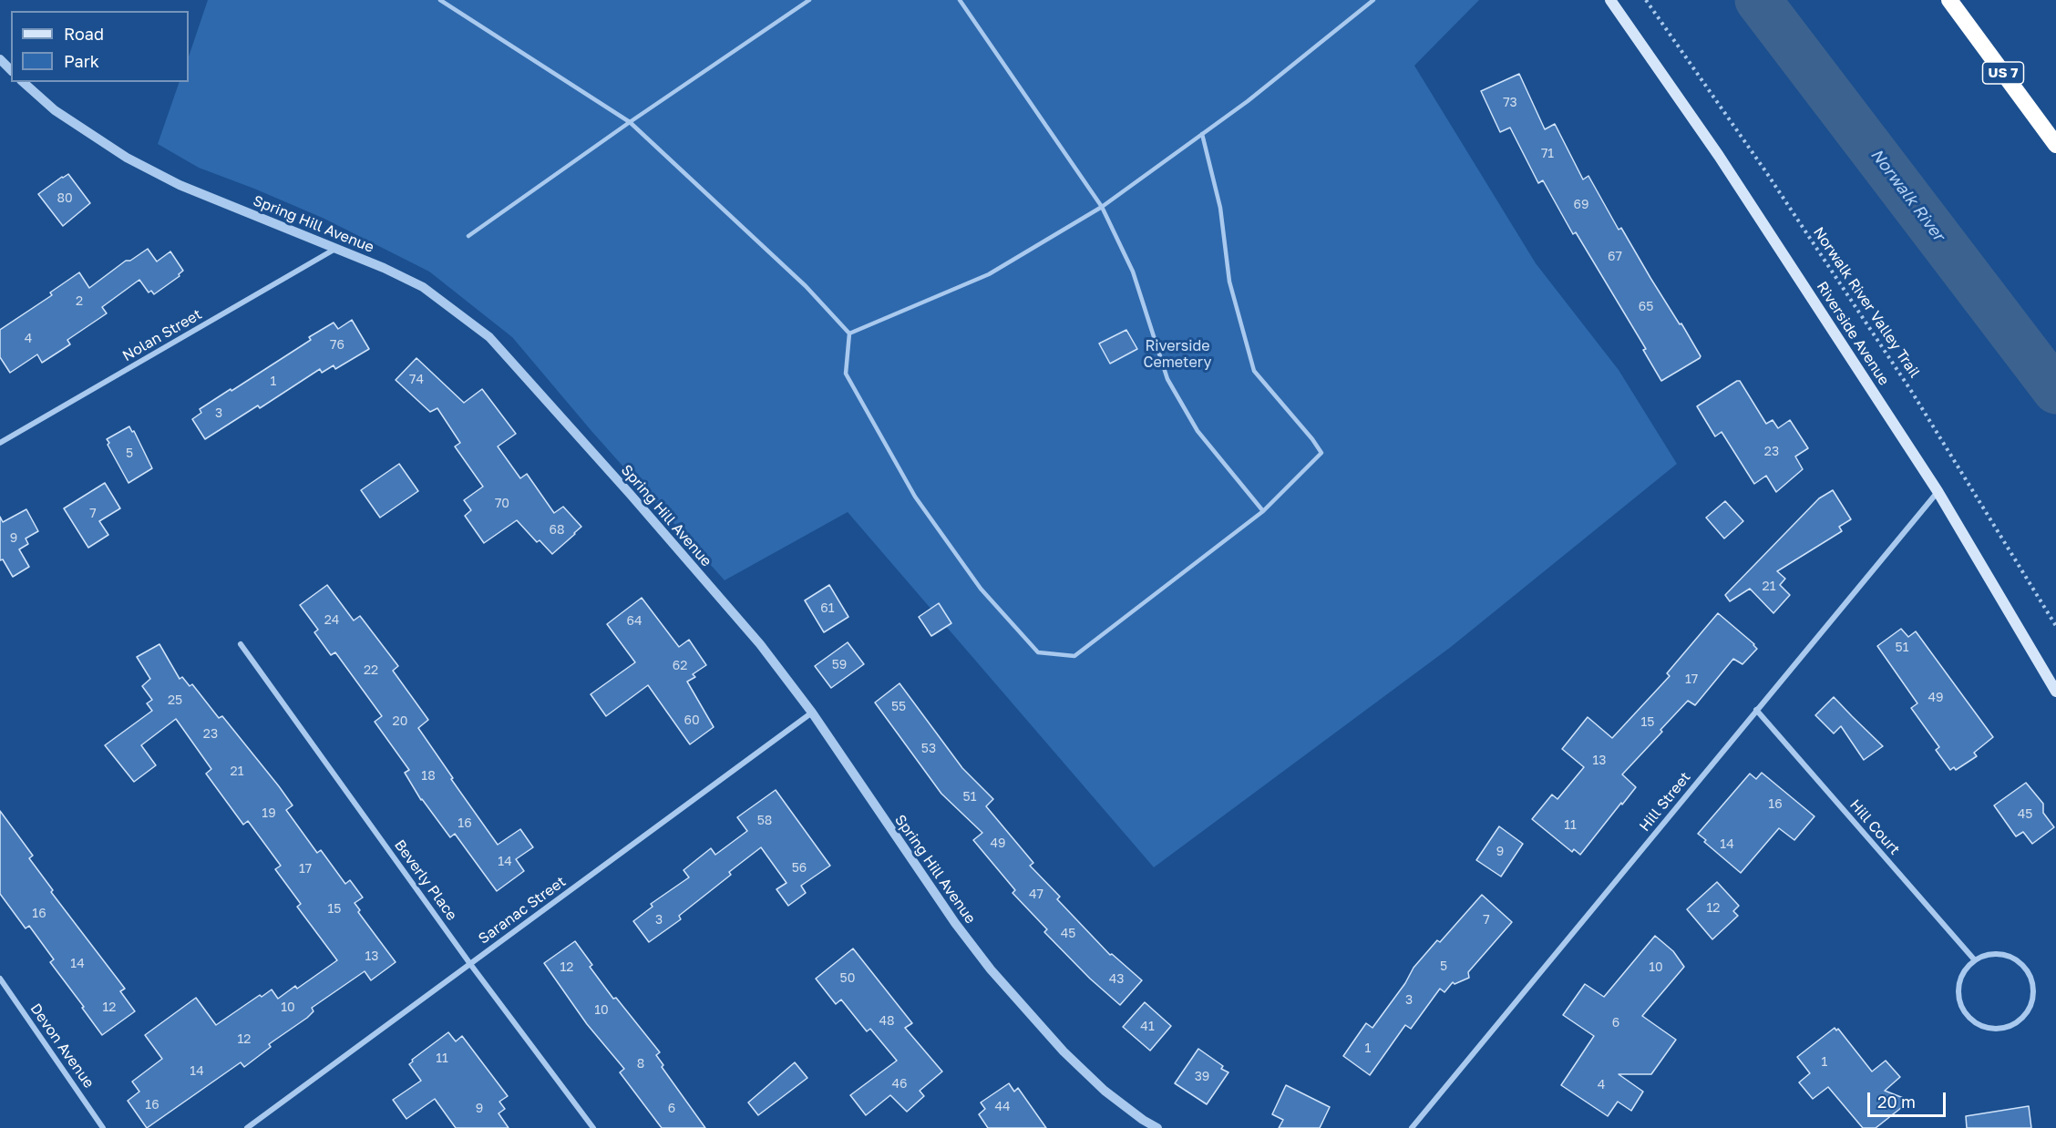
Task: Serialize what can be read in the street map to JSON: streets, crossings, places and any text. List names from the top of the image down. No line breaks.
{"streets":{"highway":["US 7"],"main road":["Riverside Avenue"],"street":["Spring Hill Avenue","Nolan Street","Hill Street","Hill Court","Beverly Place","Saranac Street","Devon Avenue"],"path":["Norwalk River Valley Trail"]},"crossings":[["Spring Hill Avenue","Nolan Street"],["Spring Hill Avenue","Saranac Street"],["Riverside Avenue","Hill Street"],["Hill Street","Hill Court"],["Beverly Place","Saranac Street"]],"water":["Norwalk River"],"parks":["Riverside Cemetery"],"house_numbers":["73","71","80","69","67","2","65","4","76","74","1","3","23","5","70","7","68","9","21","61","24","64","51","59","62","22","17","49","25","55","60","20","15","23","53","13","21","18","51","16","19","45","58","16","11","49","14","9","14","56","17","47","12","15","16","3","7","45","13","14","5","12","10","50","43","3","12","10","10","48","6","41","12","1","11","1","8","14","39","46","4","16","44","9","6"],"legend":["Road","Park"],"scale_bar":"20 m"}
